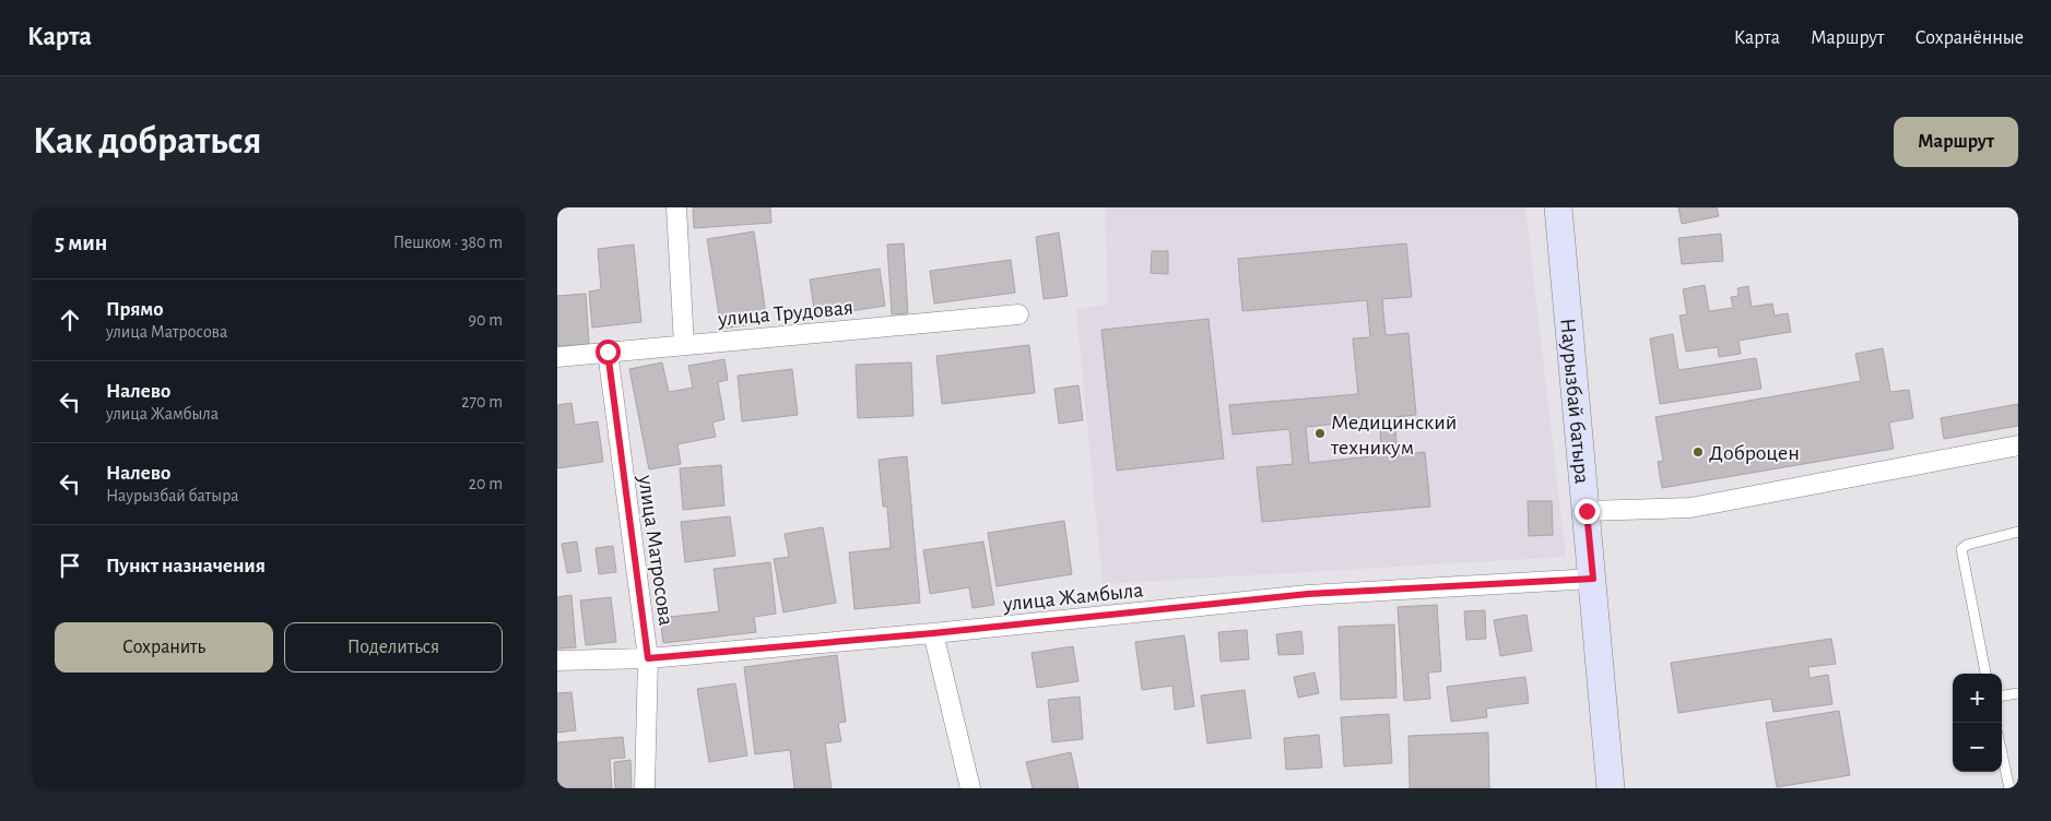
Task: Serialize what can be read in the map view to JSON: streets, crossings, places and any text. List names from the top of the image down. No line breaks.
{"streets":{"main road":["Наурызбай батыра"],"street":["улица Трудовая","улица Матросова","улица Жамбыла"]},"crossings":[["улица Трудовая","улица Матросова"],["Наурызбай батыра","улица Жамбыла"],["улица Матросова","улица Жамбыла"]],"places":["Медицинский техникум","Доброцен"],"page":{"header":"Карта","nav":["Карта","Маршрут","Сохранённые"],"buttons":["Маршрут",["Сохранить","Поделиться"]],"title":"Как добраться","heading":["5 мин","Пешком · 380 m"],"list":[["Прямо","улица Матросова","90 m"],["Налево","улица Жамбыла","270 m"],["Налево","Наурызбай батыра","20 m"],"Пункт назначения"],"map_buttons":["+","−"]}}
